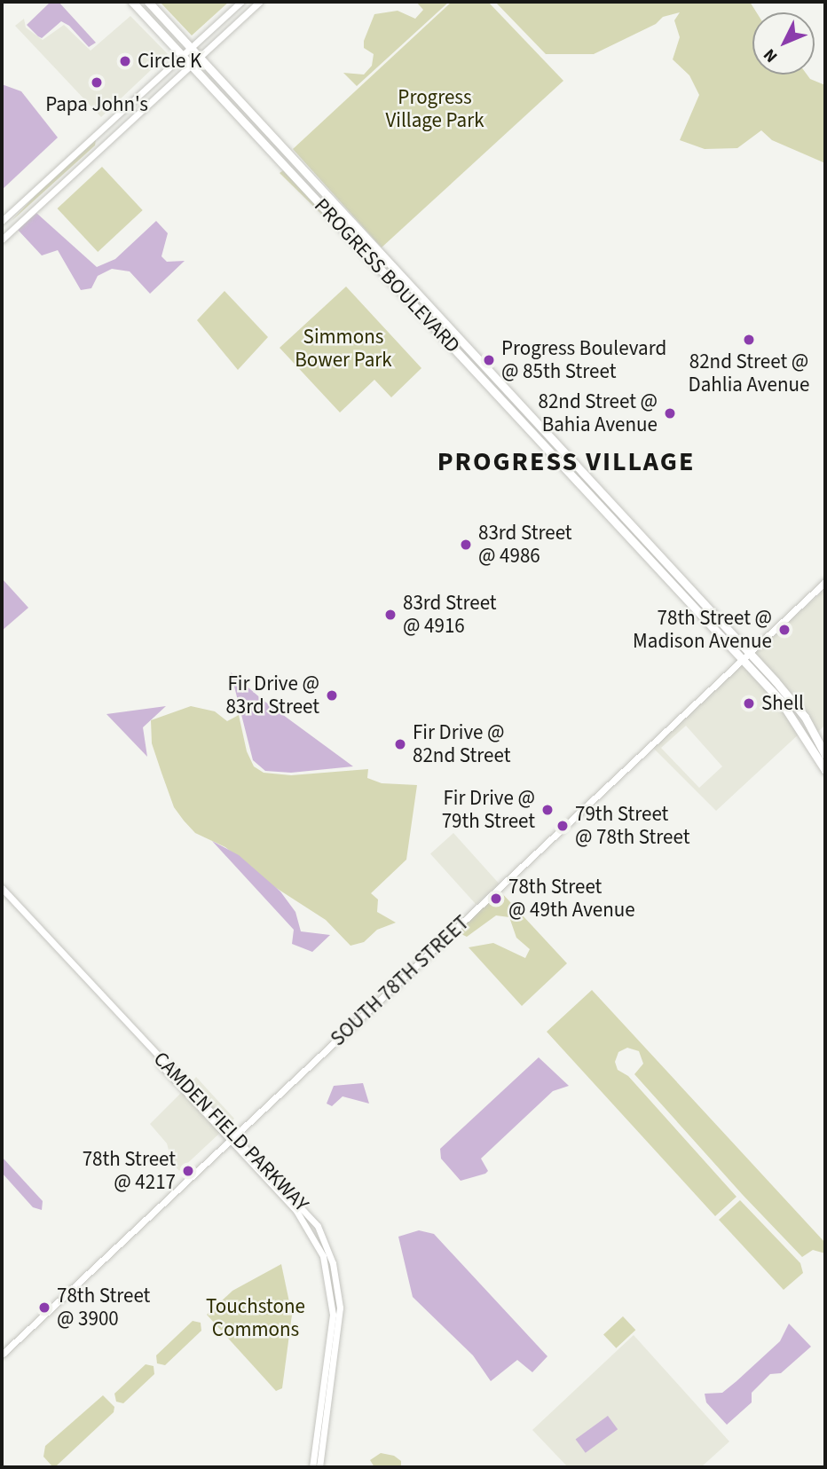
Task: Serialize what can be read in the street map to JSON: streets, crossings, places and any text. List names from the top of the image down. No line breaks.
{"streets":{"main road":["PROGRESS BOULEVARD"],"street":["SOUTH 78TH STREET","CAMDEN FIELD PARKWAY"]},"crossings":[["PROGRESS BOULEVARD","SOUTH 78TH STREET"],["SOUTH 78TH STREET","CAMDEN FIELD PARKWAY"]],"districts":["PROGRESS VILLAGE"],"parks":["Progress Village Park","Simmons Bower Park","Touchstone Commons"],"places":["Circle K","Papa John's","82nd Street @ Dahlia Avenue","Progress Boulevard @ 85th Street","82nd Street @ Bahia Avenue","83rd Street @ 4986","83rd Street @ 4916","78th Street @ Madison Avenue","Fir Drive @ 83rd Street","Shell","Fir Drive @ 82nd Street","Fir Drive @ 79th Street","79th Street @ 78th Street","78th Street @ 49th Avenue","78th Street @ 4217","78th Street @ 3900"],"north":"bottom left"}
